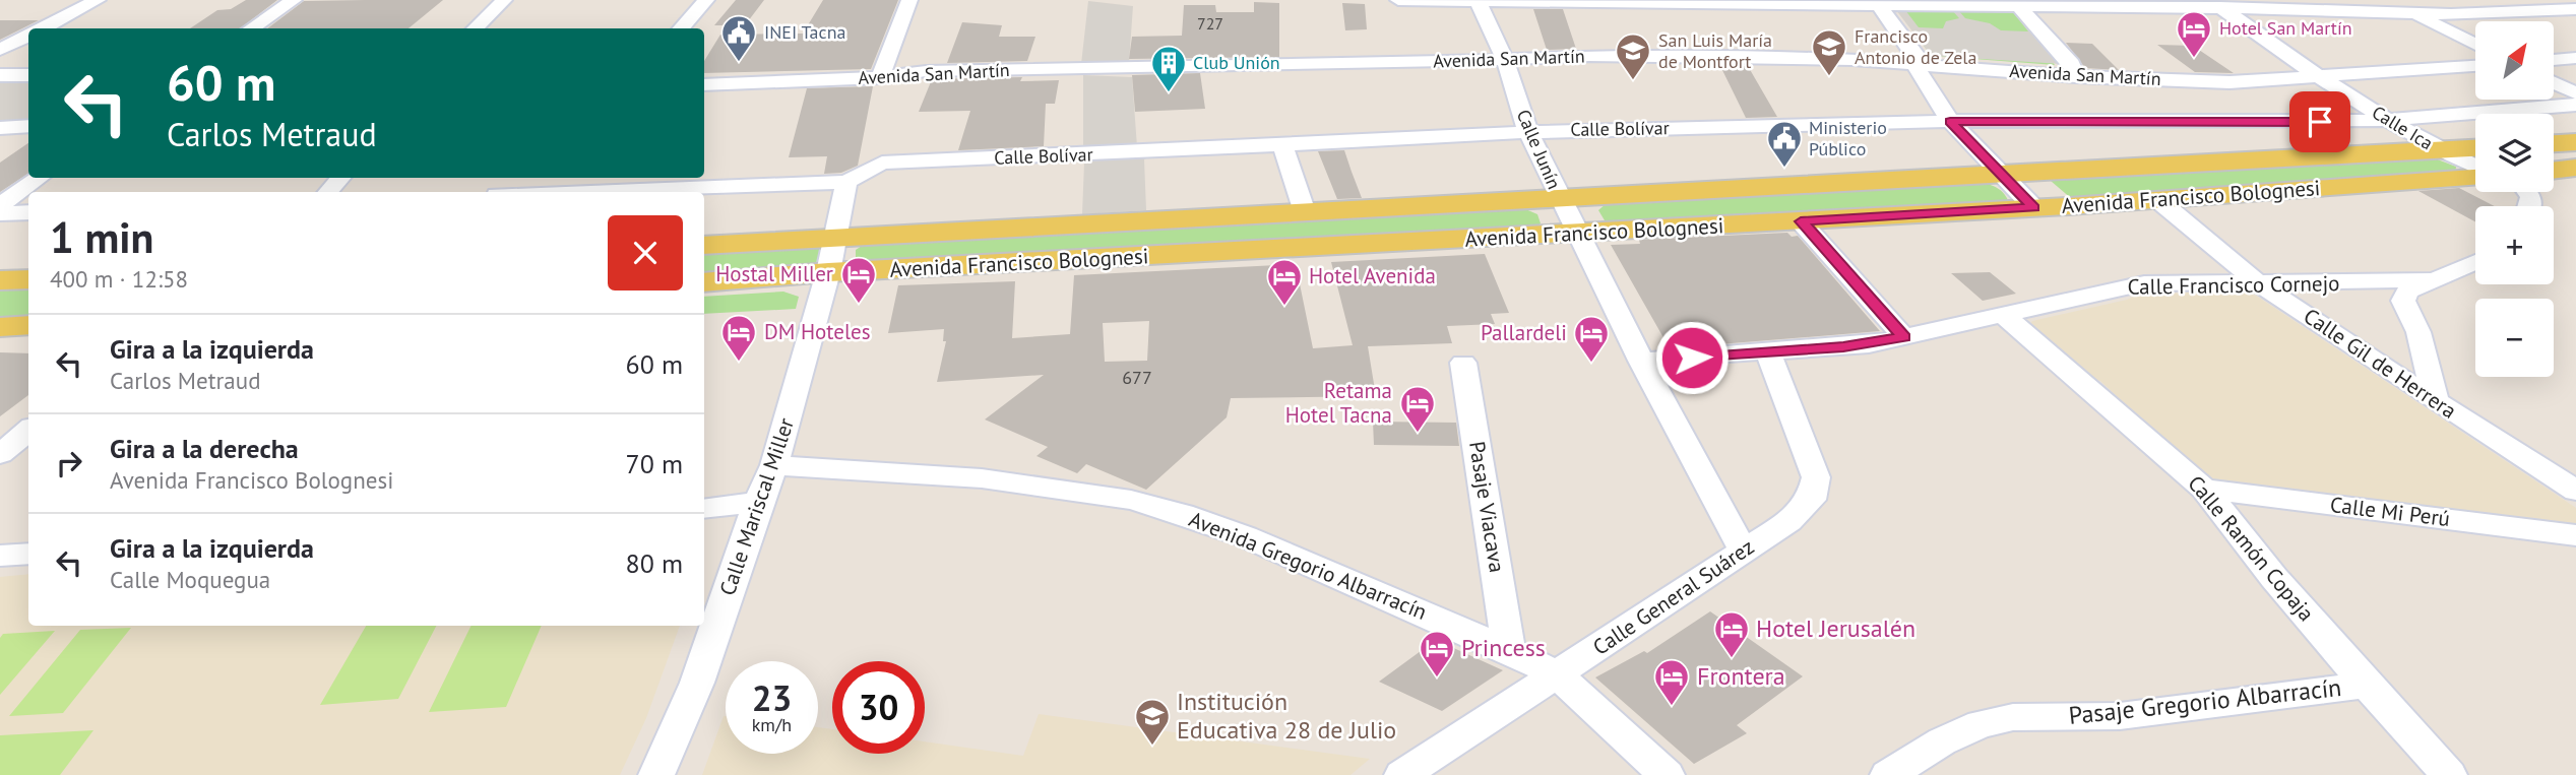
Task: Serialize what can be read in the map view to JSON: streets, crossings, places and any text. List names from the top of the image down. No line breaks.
{"streets":{"main road":["Avenida Francisco Bolognesi"],"street":["Avenida San Martín","Calle Ica","Calle Bolívar","Calle Junín","Calle Francisco Cornejo","Calle Gil de Herrera","Calle Mariscal Miller","Pasaje Viacava","Calle Mi Perú","Calle Ramón Copaja","Avenida Gregorio Albarracín","Calle General Suárez","Pasaje Gregorio Albarracín"]},"crossings":[["Avenida San Martín","Calle Ica"],["Avenida San Martín","Calle Junín"],["Calle Ica","Calle Bolívar"],["Calle Ica","Avenida Francisco Bolognesi"],["Calle Bolívar","Calle Junín"],["Calle Bolívar","Calle Mariscal Miller"],["Calle Junín","Avenida Francisco Bolognesi"],["Calle Junín","Calle Francisco Cornejo"],["Calle Junín","Calle General Suárez"],["Avenida Francisco Bolognesi","Calle Gil de Herrera"],["Avenida Francisco Bolognesi","Calle Mariscal Miller"],["Calle Francisco Cornejo","Calle Gil de Herrera"],["Calle Francisco Cornejo","Calle Ramón Copaja"],["Calle Francisco Cornejo","Calle General Suárez"],["Calle Mariscal Miller","Avenida Gregorio Albarracín"],["Pasaje Viacava","Avenida Gregorio Albarracín"],["Calle Mi Perú","Calle Ramón Copaja"],["Calle Ramón Copaja","Pasaje Gregorio Albarracín"],["Avenida Gregorio Albarracín","Calle General Suárez"]],"places":{"hotel":["Hotel San Martín","Hostal Miller","Hotel Avenida","DM Hoteles","Pallardeli","Retama Hotel Tacna","Hotel Jerusalén","Princess","Frontera"],"public building":["INEI Tacna","Ministerio Público"],"school or university":["Francisco Antonio de Zela","San Luis María de Montfort","Institución Educativa 28 de Julio"],"building":["Club Unión"]},"house_numbers":["727","677"],"north":"top right","page":{"map_buttons":["+","−"],"turn":["60 m","Carlos Metraud"],"heading":["1 min","400 m · 12:58"],"list":[{"name":"Gira a la izquierda","note":"Carlos Metraud","value":"60 m"},{"name":"Gira a la derecha","note":"Avenida Francisco Bolognesi","value":"70 m"},{"name":"Gira a la izquierda","note":"Calle Moquegua","value":"80 m"}],"speed":"23 km/h","limit":"30"}}
